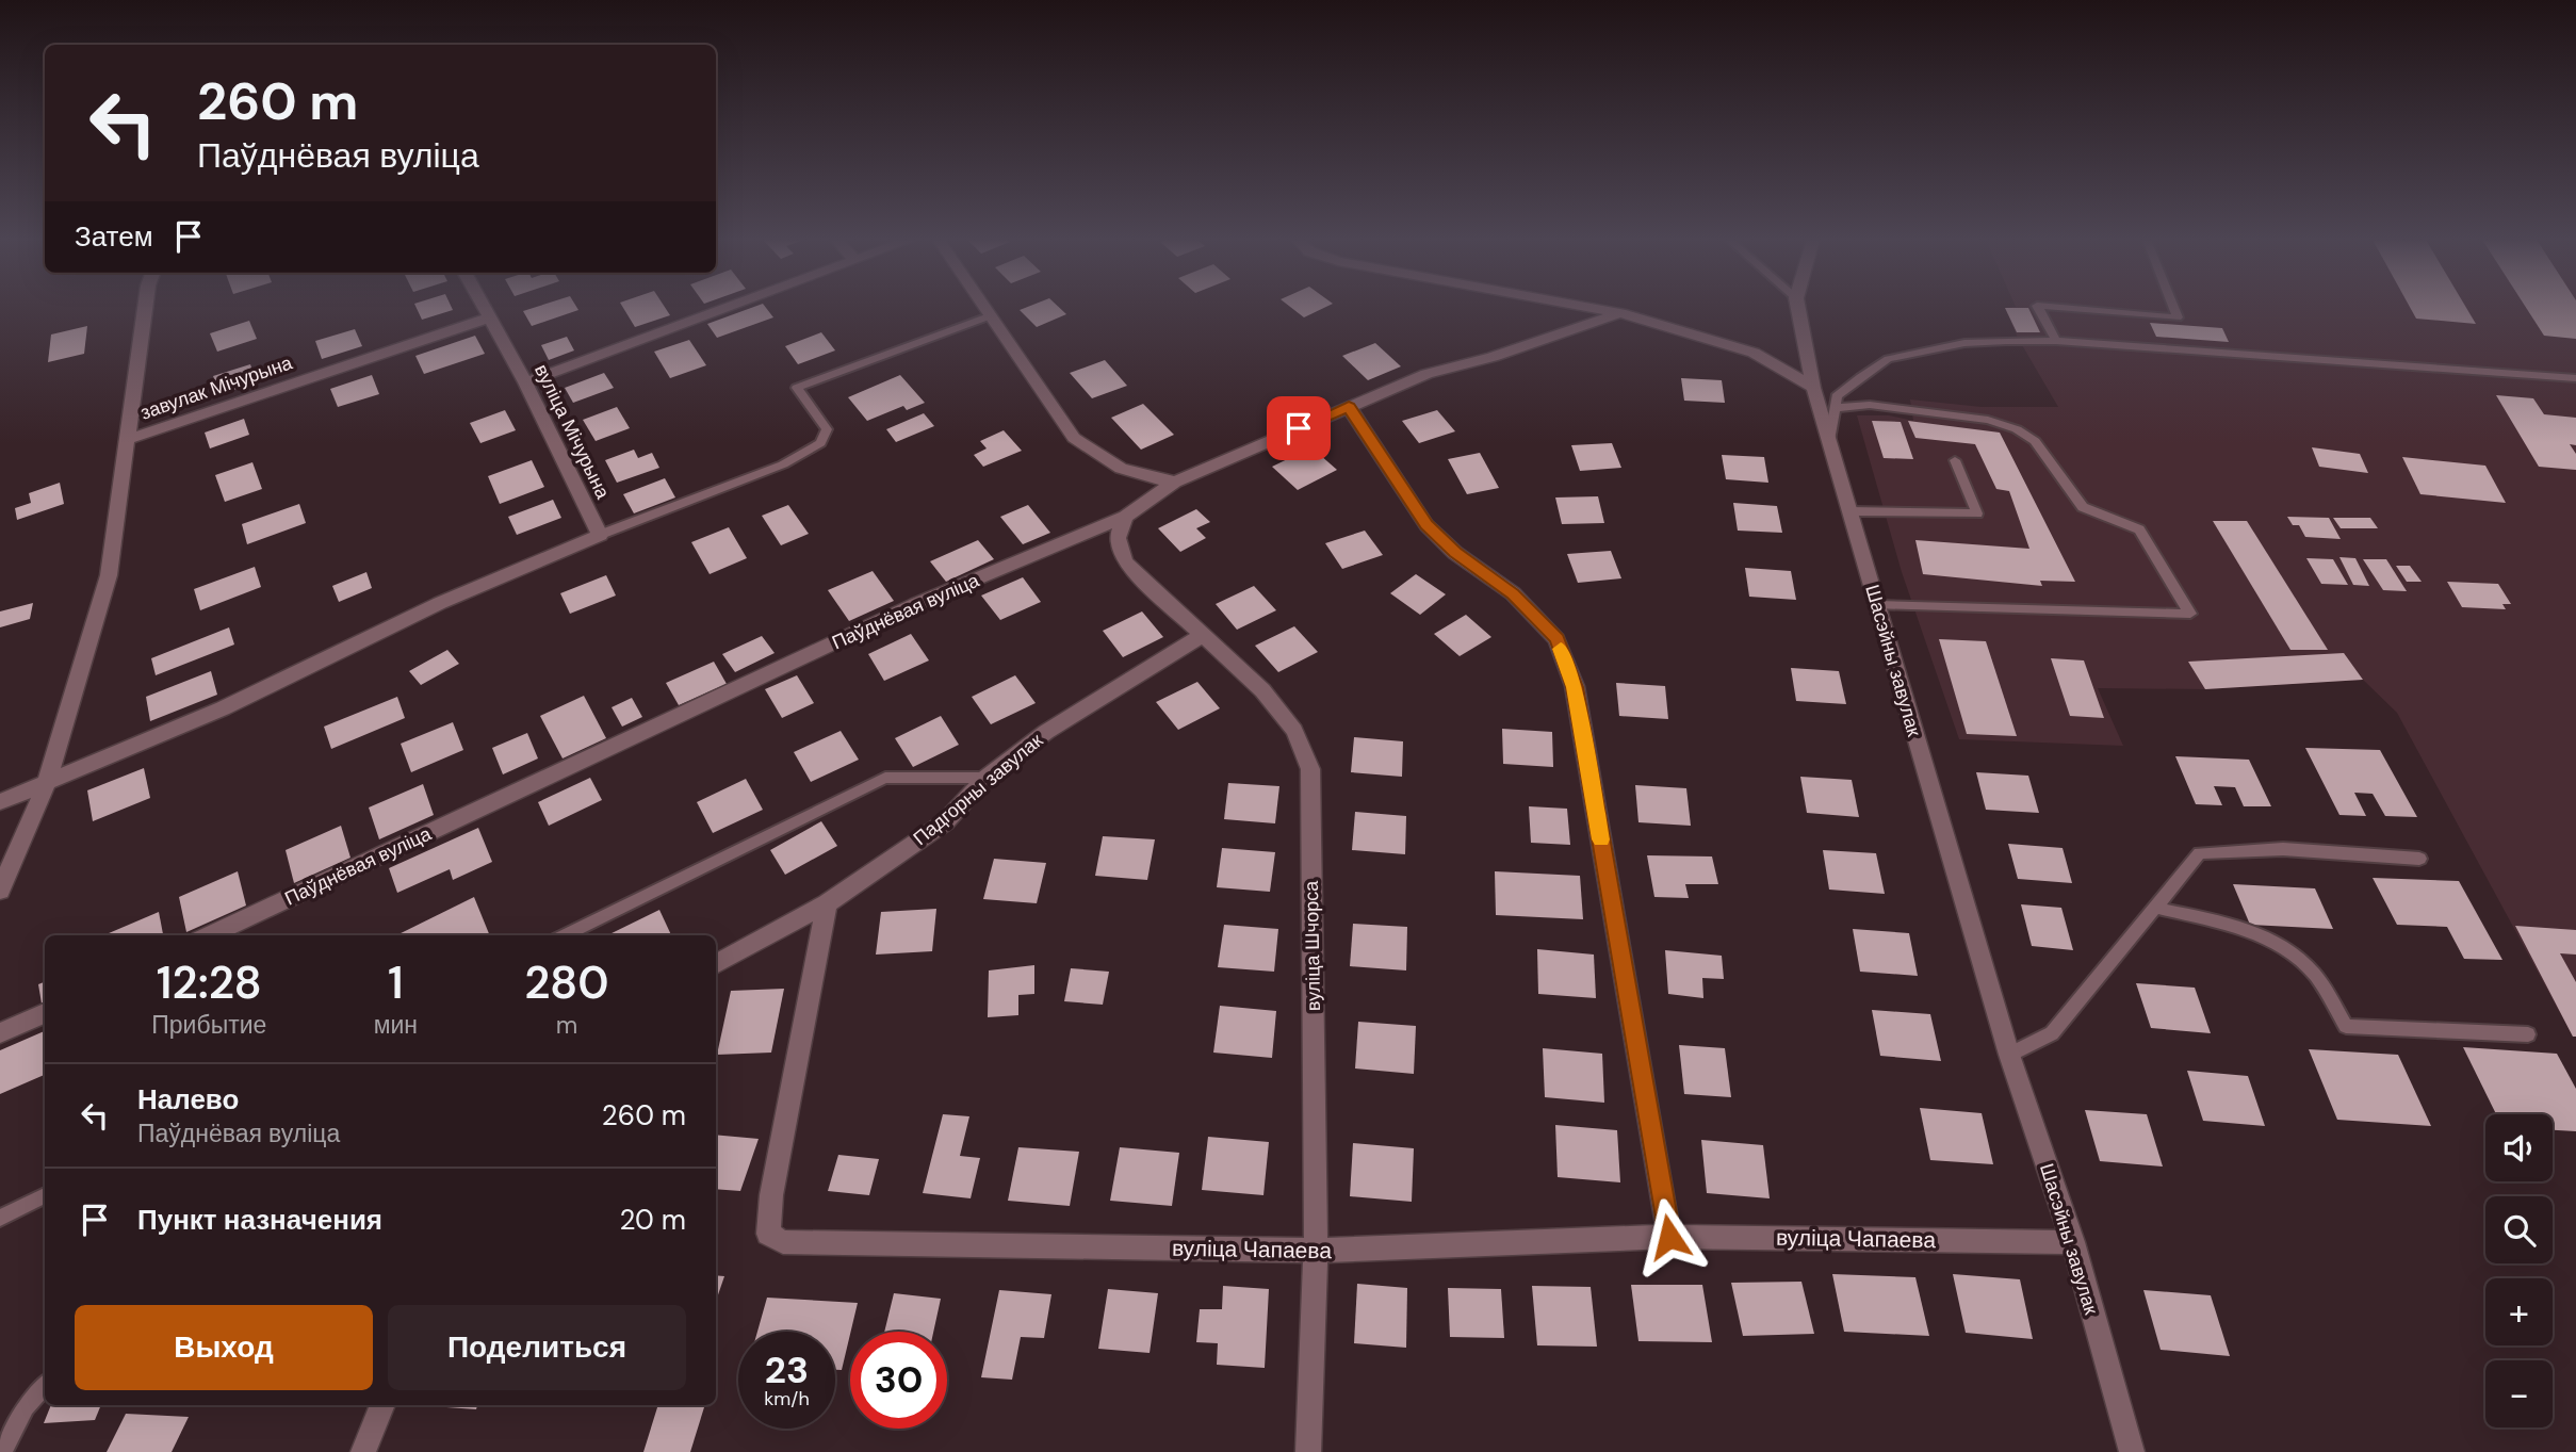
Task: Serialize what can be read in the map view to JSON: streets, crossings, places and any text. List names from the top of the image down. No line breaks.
{"streets":{"street":["завулак Мічурына","вуліца Мічурына","Паўднёвая вуліца","Шасэйны завулак","Падгорны завулак","вуліца Шчорса","вуліца Чапаева"]},"crossings":[["завулак Мічурына","вуліца Мічурына"],["Паўднёвая вуліца","вуліца Шчорса"],["Шасэйны завулак","вуліца Чапаева"],["Падгорны завулак","вуліца Шчорса"],["Падгорны завулак","вуліца Чапаева"],["вуліца Шчорса","вуліца Чапаева"]],"page":{"turn":["260 m","Паўднёвая вуліца"],"then":"Затем","eta":["12:28","Прибытие","1","мин","280","m"],"list":[{"name":"Налево","note":"Паўднёвая вуліца","value":"260 m"},{"name":"Пункт назначения","value":"20 m"}],"map_buttons":["+","−"],"buttons":["Выход","Поделиться"],"speed":"23 km/h","limit":"30"}}
